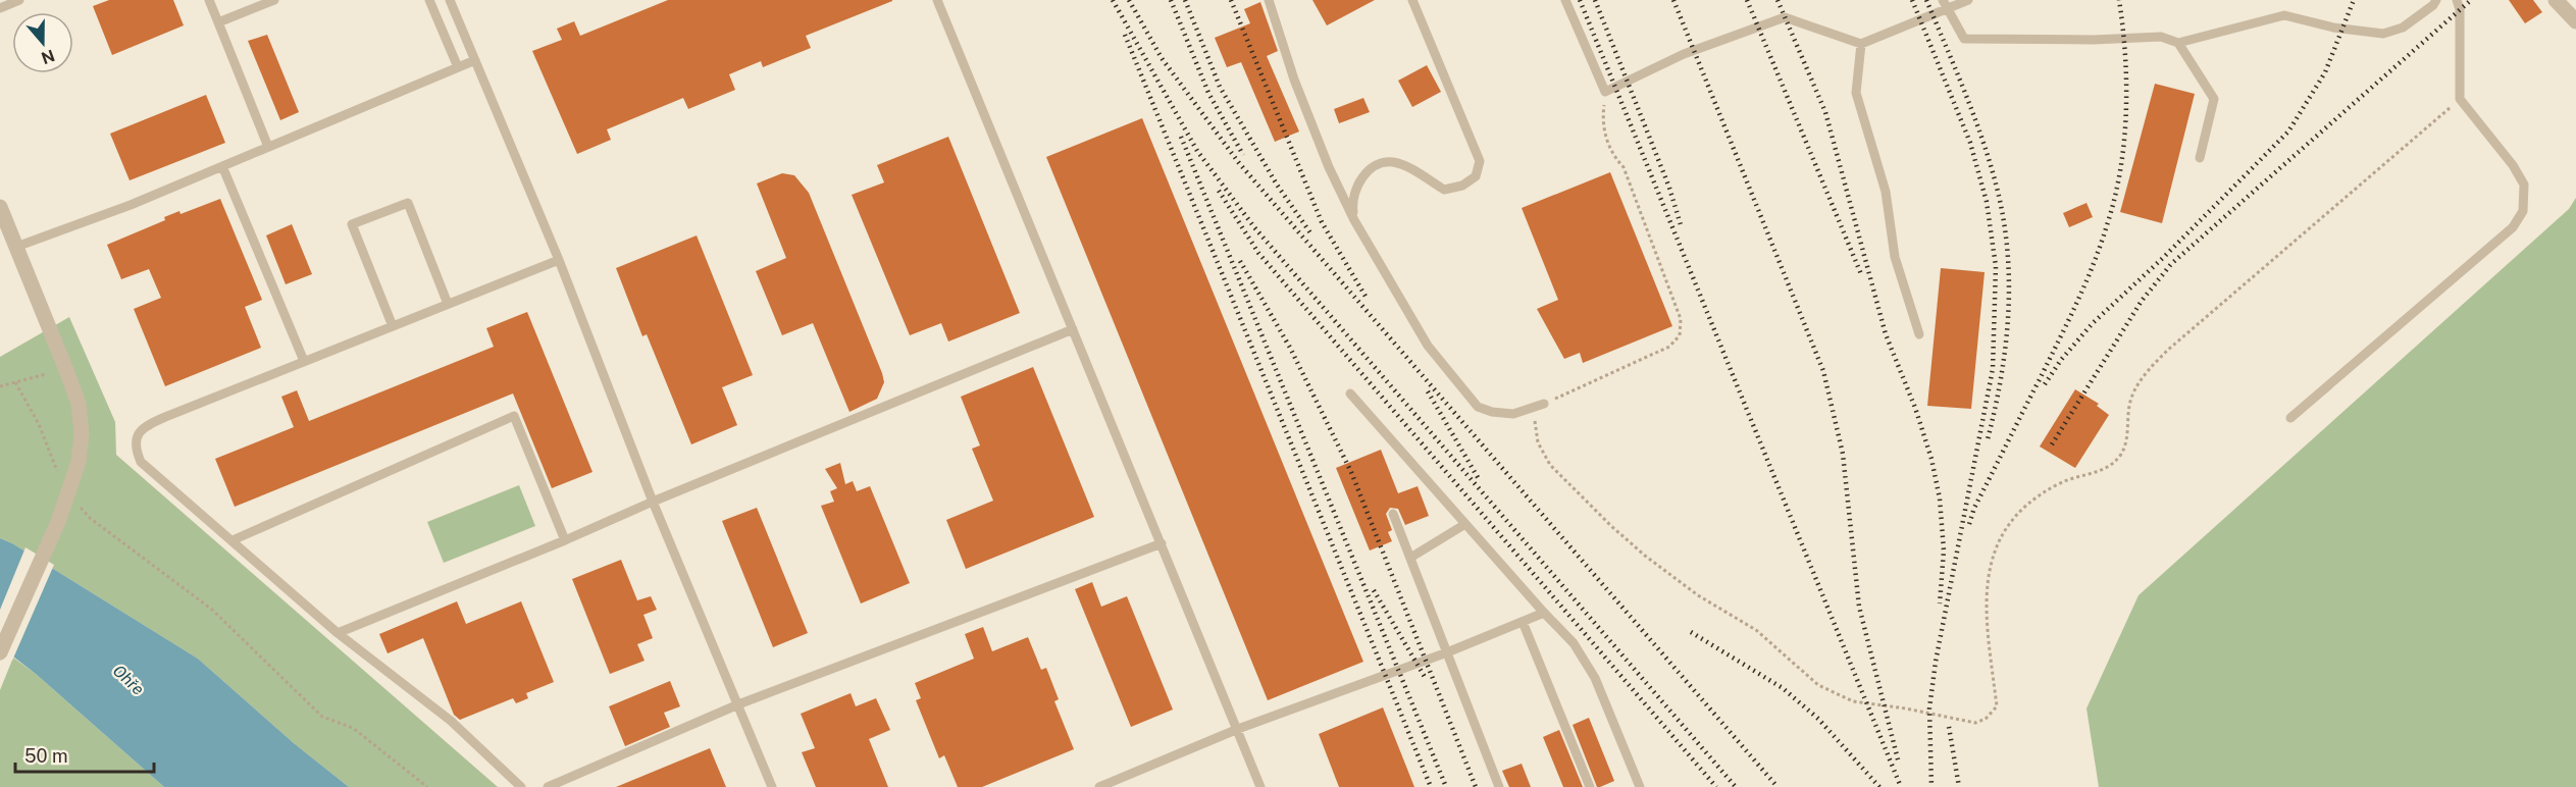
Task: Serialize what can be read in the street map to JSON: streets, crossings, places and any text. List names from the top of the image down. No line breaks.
{"water":["Ohře"],"scale_bar":"50 m","north":"bottom"}
